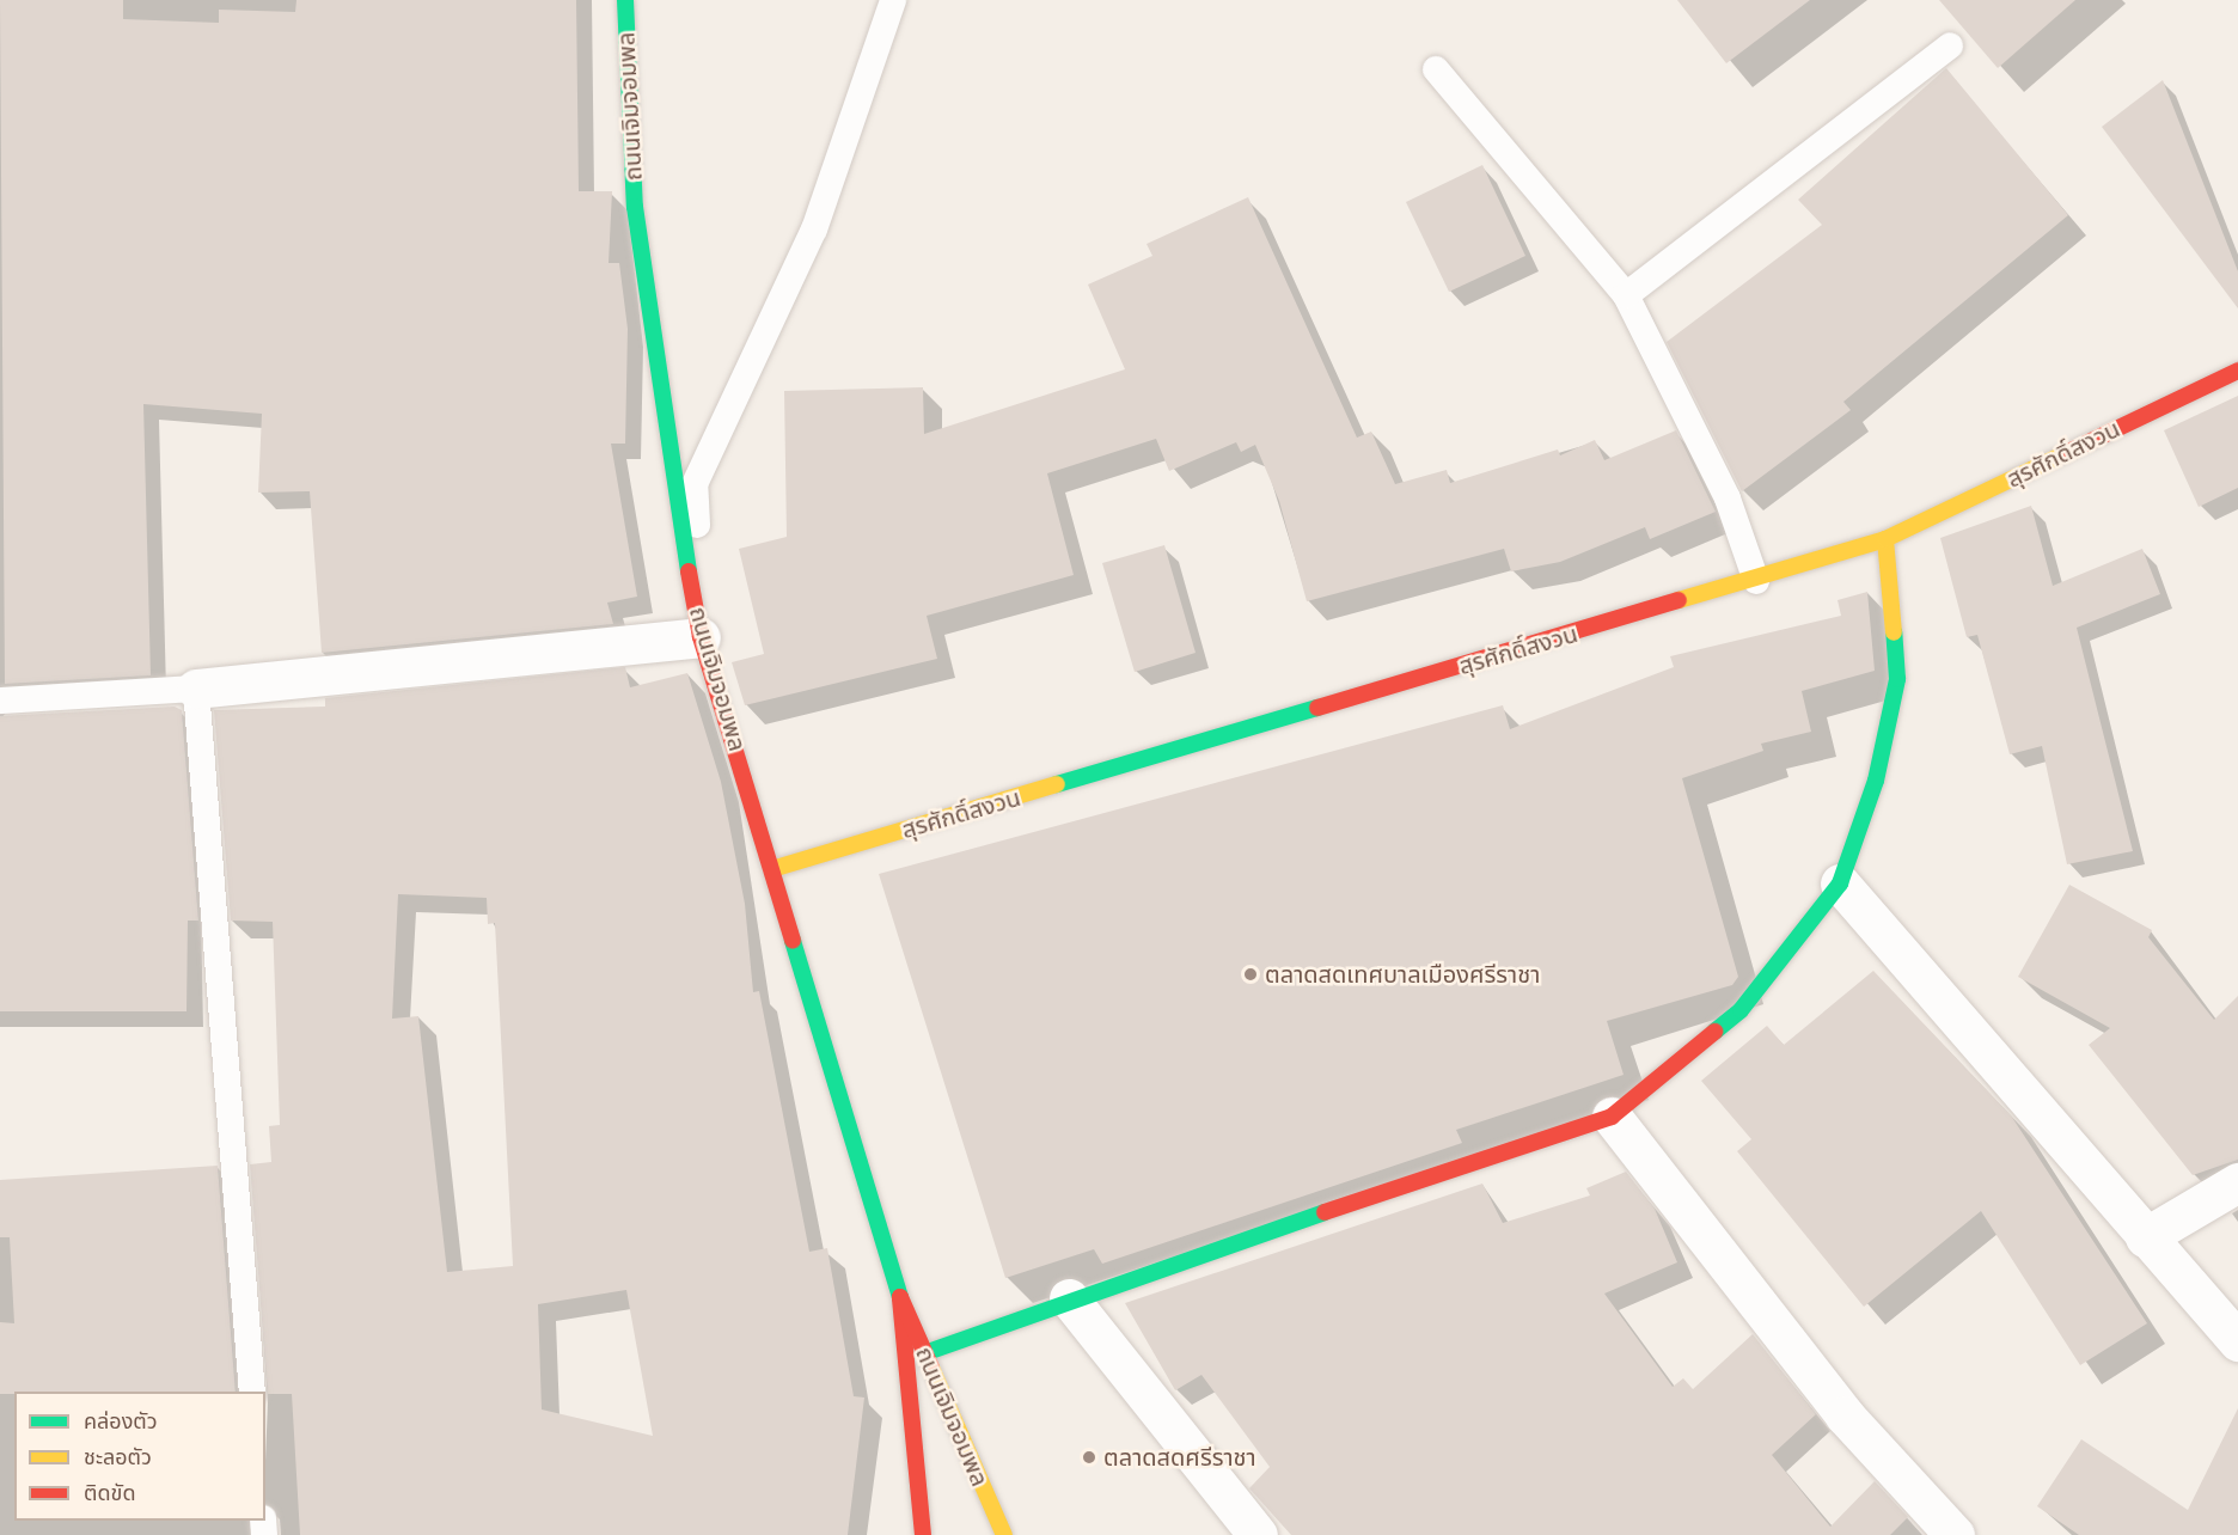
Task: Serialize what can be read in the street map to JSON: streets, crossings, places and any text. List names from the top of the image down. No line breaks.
{"streets":{"street":["ถนนเจิมจอมพล","สุรศักดิ์สงวน"]},"crossings":[["ถนนเจิมจอมพล","สุรศักดิ์สงวน"]],"places":["ตลาดสดเทศบาลเมืองศรีราชา","ตลาดสดศรีราชา"],"legend":["คล่องตัว","ชะลอตัว","ติดขัด"]}
